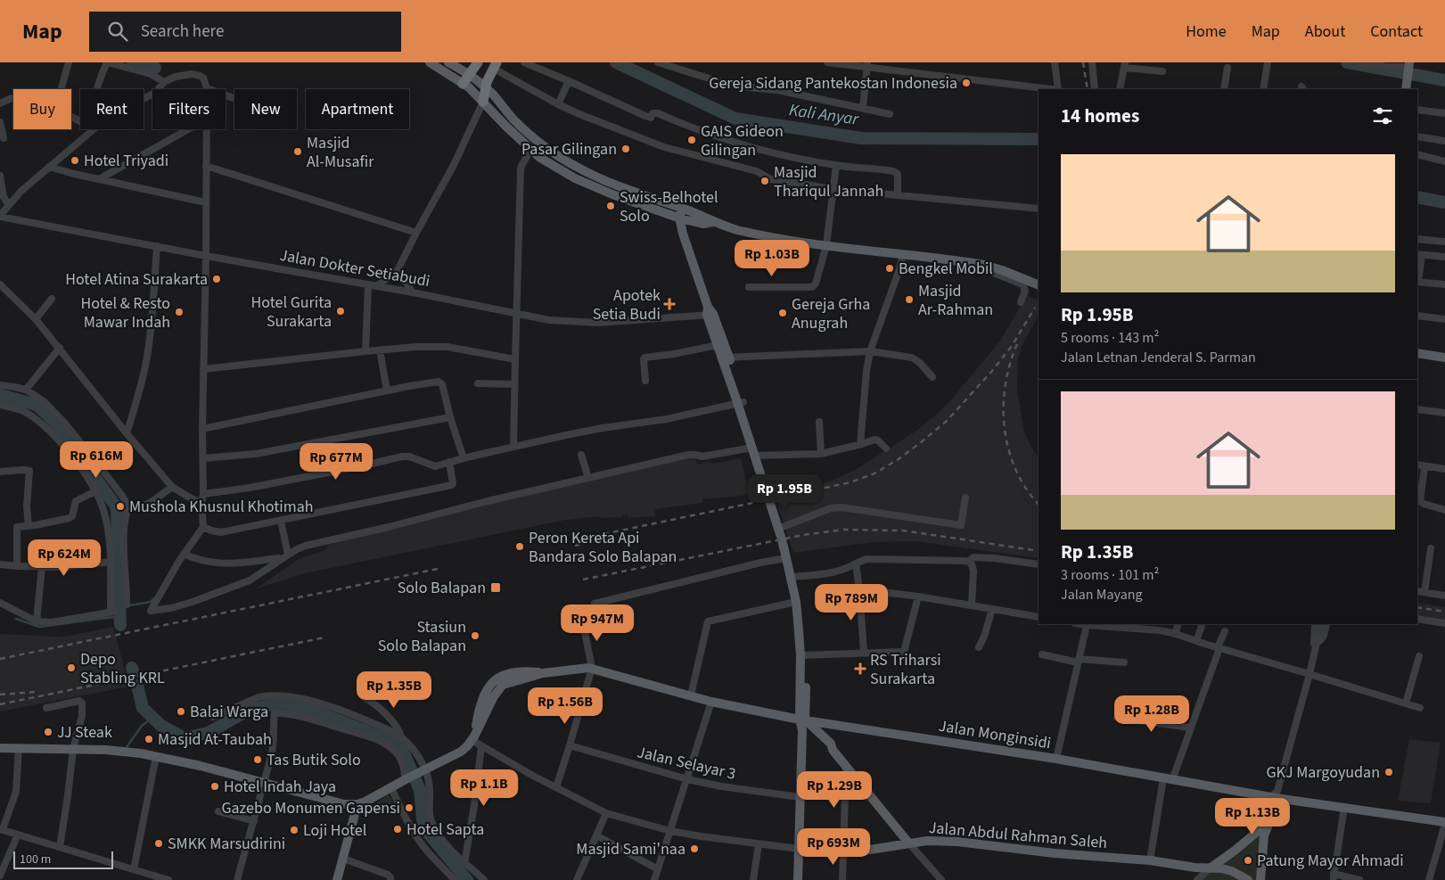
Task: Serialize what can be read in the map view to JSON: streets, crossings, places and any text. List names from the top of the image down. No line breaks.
{"streets":{"main road":["Jalan Monginsidi","Jalan Abdul Rahman Saleh"],"street":["Jalan Dokter Setiabudi","Jalan Selayar 3"]},"crossings":[["Jalan Monginsidi","Jalan Abdul Rahman Saleh"]],"water":["Kali Anyar"],"places":{"other":["Gereja Sidang Pantekostan Indonesia","GAIS Gideon Gilingan","Pasar Gilingan","Masjid Al-Musafir","Hotel Triyadi","Masjid Thariqul Jannah","Swiss-Belhotel Solo","Bengkel Mobil","Hotel Atina Surakarta","Masjid Ar-Rahman","Hotel Gurita Surakarta","Hotel & Resto Mawar Indah","Gereja Grha Anugrah","Mushola Khusnul Khotimah","Peron Kereta Api Bandara Solo Balapan","Stasiun Solo Balapan","Depo Stabling KRL","Balai Warga","JJ Steak","Masjid At-Taubah","Tas Butik Solo","GKJ Margoyudan","Hotel Indah Jaya","Gazebo Monumen Gapensi","Hotel Sapta","Loji Hotel","SMKK Marsudirini","Masjid Sami'naa","Patung Mayor Ahmadi"],"health":["Apotek Setia Budi","RS Triharsi Surakarta"],"transit":["Solo Balapan"]},"scale_bar":"100 m","page":{"header":"Map","search":"Search here","nav":["Home","Map","About","Contact"],"chip":["Buy","Rent","Filters","New","Apartment"],"heading":"14 homes","list":[{"name":"Rp 1.95B","note":"5 rooms · 143 m² · Jalan Letnan Jenderal S. Parman"},{"name":"Rp 1.35B","note":"3 rooms · 101 m² · Jalan Mayang"}],"price":["Rp 1.03B","Rp 616M","Rp 677M","Rp 1.95B","Rp 624M","Rp 789M","Rp 947M","Rp 1.35B","Rp 1.56B","Rp 1.28B","Rp 1.1B","Rp 1.29B","Rp 1.13B","Rp 693M"],"scale":"100 m"}}
